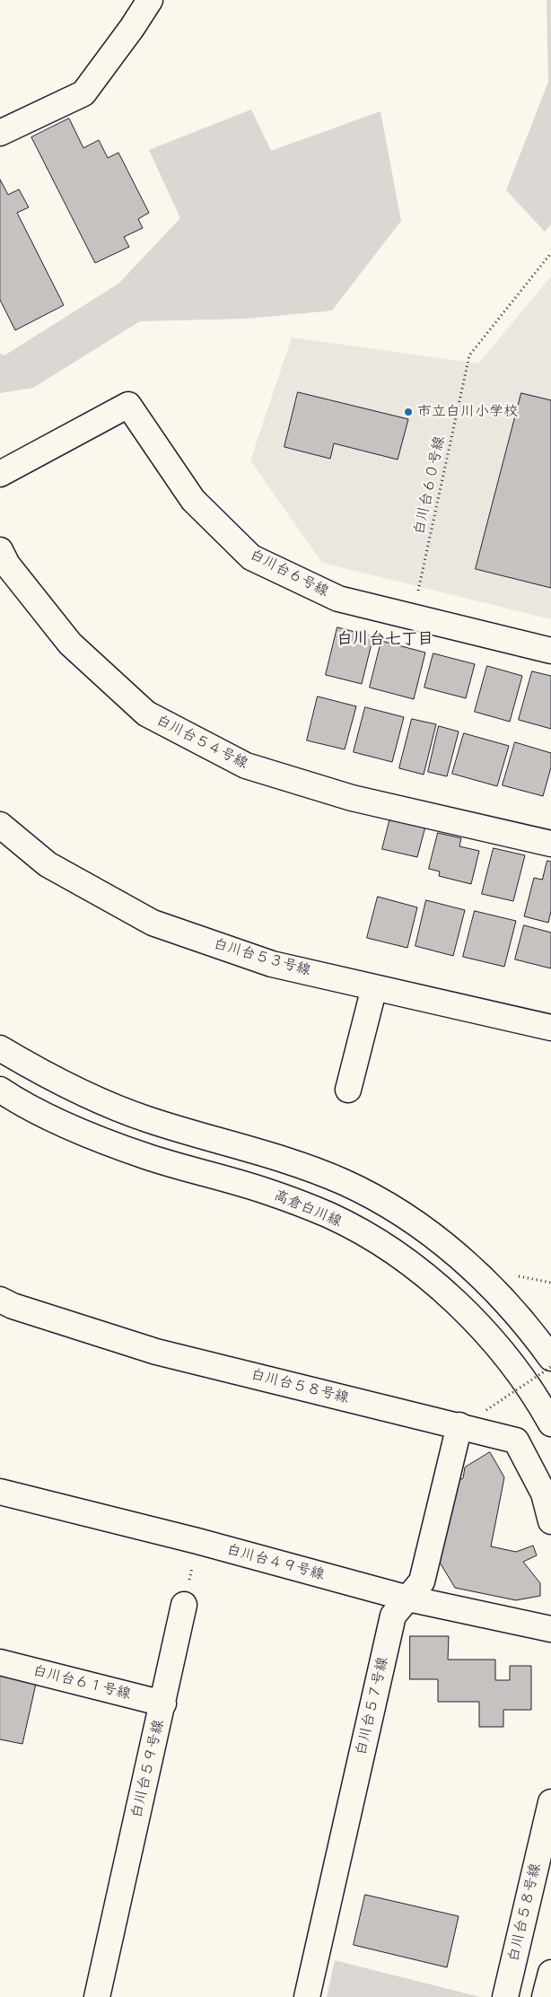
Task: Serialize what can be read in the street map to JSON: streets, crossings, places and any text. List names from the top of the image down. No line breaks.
{"streets":{"street":["白川台６号線","白川台５４号線","白川台５３号線","高倉白川線","白川台５８号線","白川台４９号線","白川台６１号線","白川台５７号線","白川台５９号線"],"path":["白川台６０号線"]},"crossings":[["白川台６０号線","白川台６号線"],["白川台５８号線","白川台５７号線"],["白川台４９号線","白川台５７号線"],["白川台６１号線","白川台５９号線"]],"districts":["白川台七丁目"],"places":["市立白川小学校"]}
